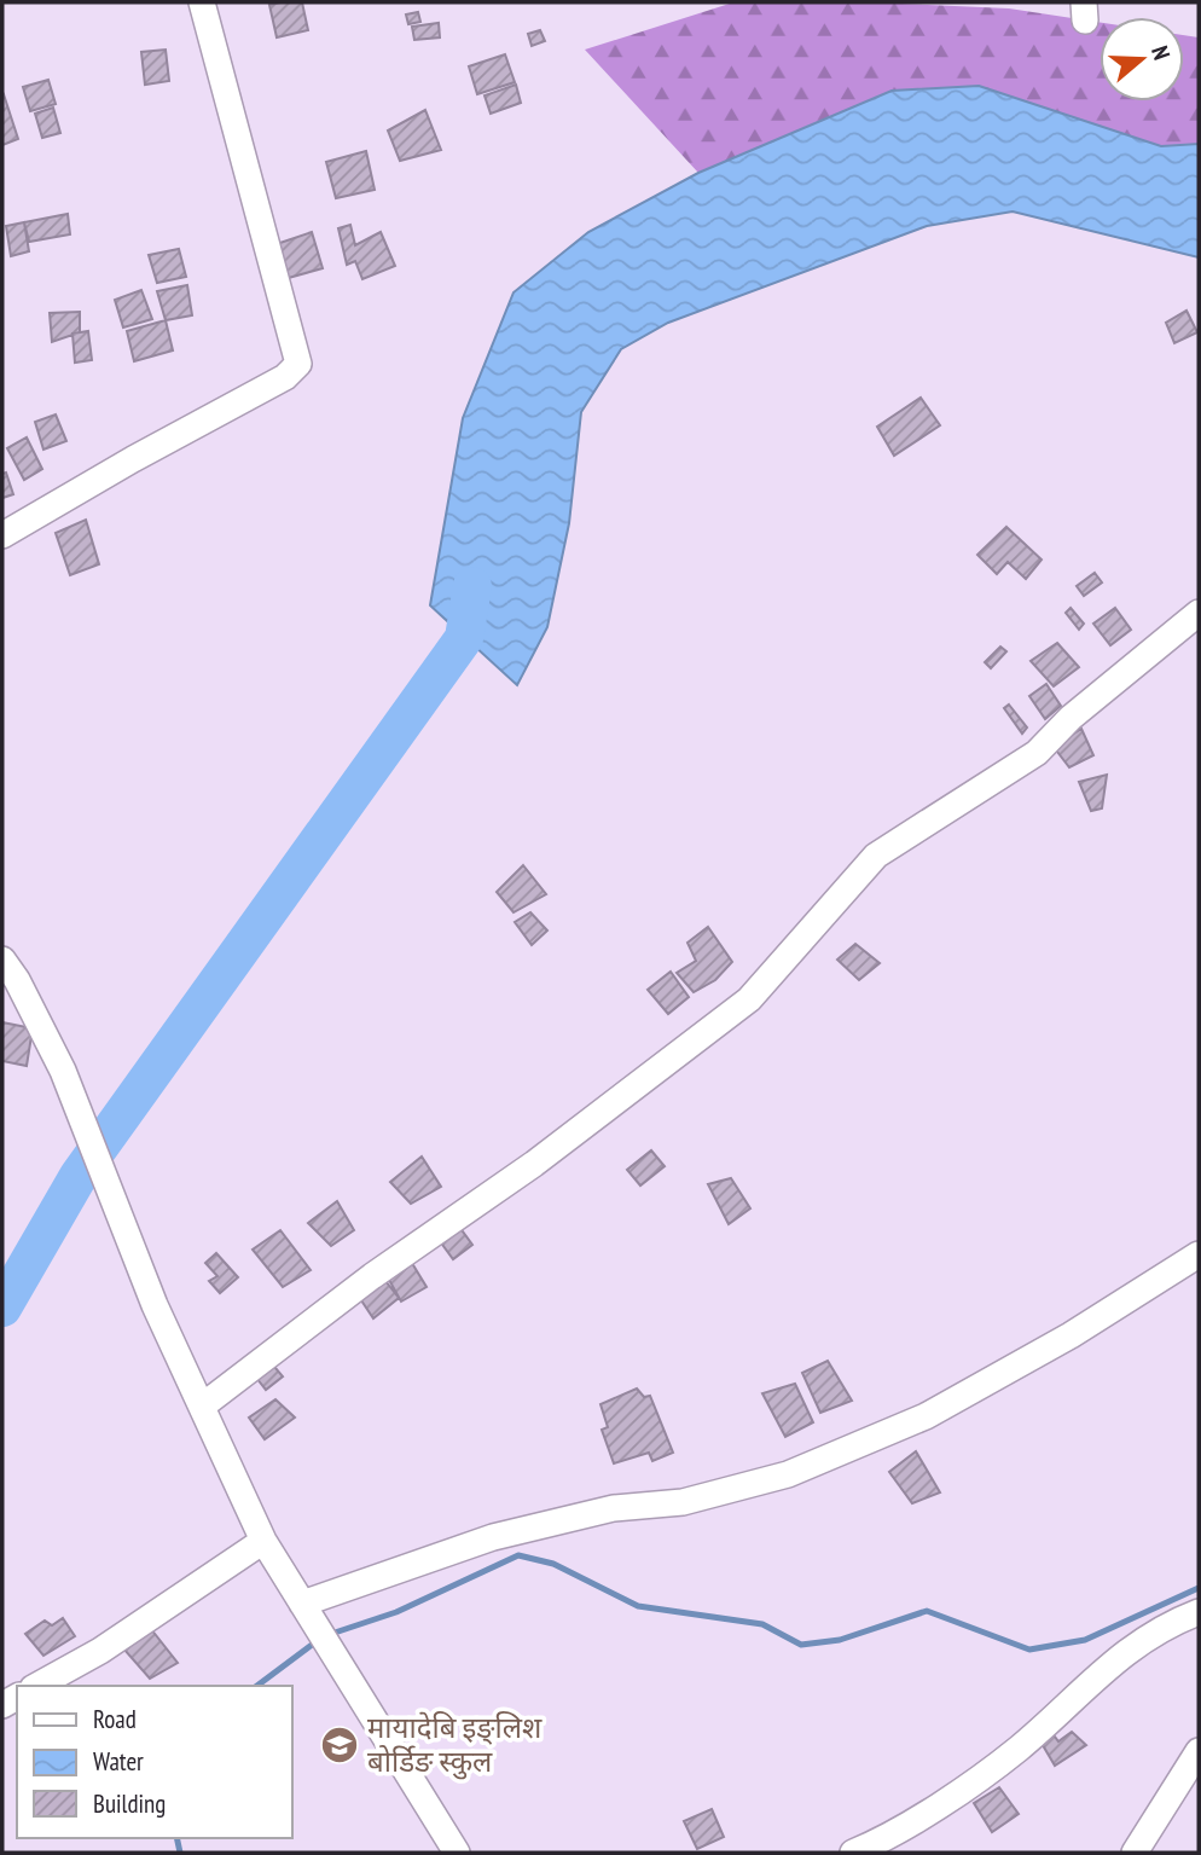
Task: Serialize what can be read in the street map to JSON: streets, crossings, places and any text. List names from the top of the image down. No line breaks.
{"places":{"school or university":["मायादेबि इङ्लिश बोर्डिङ स्कुल"]},"legend":["Road","Water","Building"],"north":"right"}
